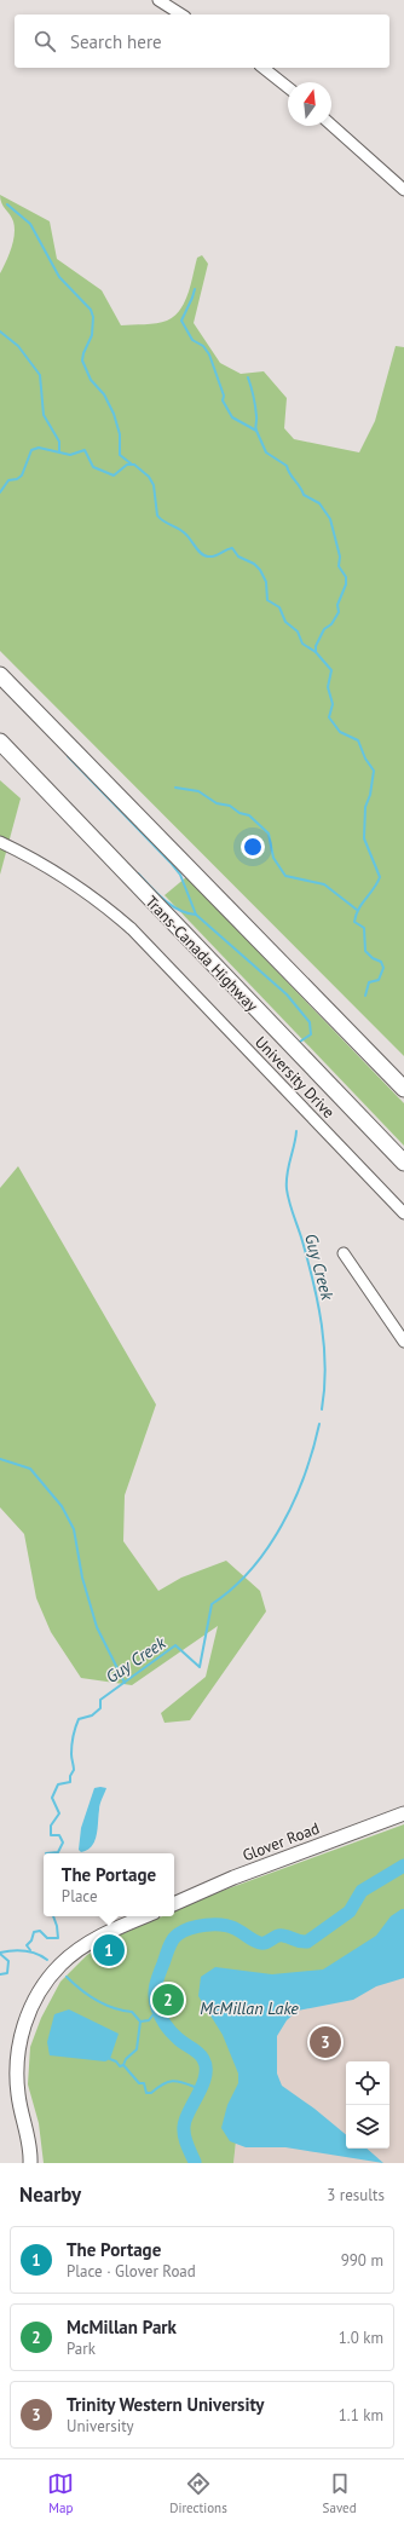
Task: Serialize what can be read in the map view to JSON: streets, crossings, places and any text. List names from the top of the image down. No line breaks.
{"streets":{"highway":["Trans-Canada Highway"],"main road":["Glover Road"],"street":["University Drive"]},"water":["Guy Creek","McMillan Lake"],"north":"top","page":{"search":"Search here","popup":["The Portage","Place"],"pins":["1","2","3"],"heading":["Nearby","3 results"],"list":[{"mark":"1","name":"The Portage","note":"Place · Glover Road","value":"990 m"},{"mark":"2","name":"McMillan Park","note":"Park","value":"1.0 km"},{"mark":"3","name":"Trinity Western University","note":"University","value":"1.1 km"}],"nav":["Map","Directions","Saved"]}}
